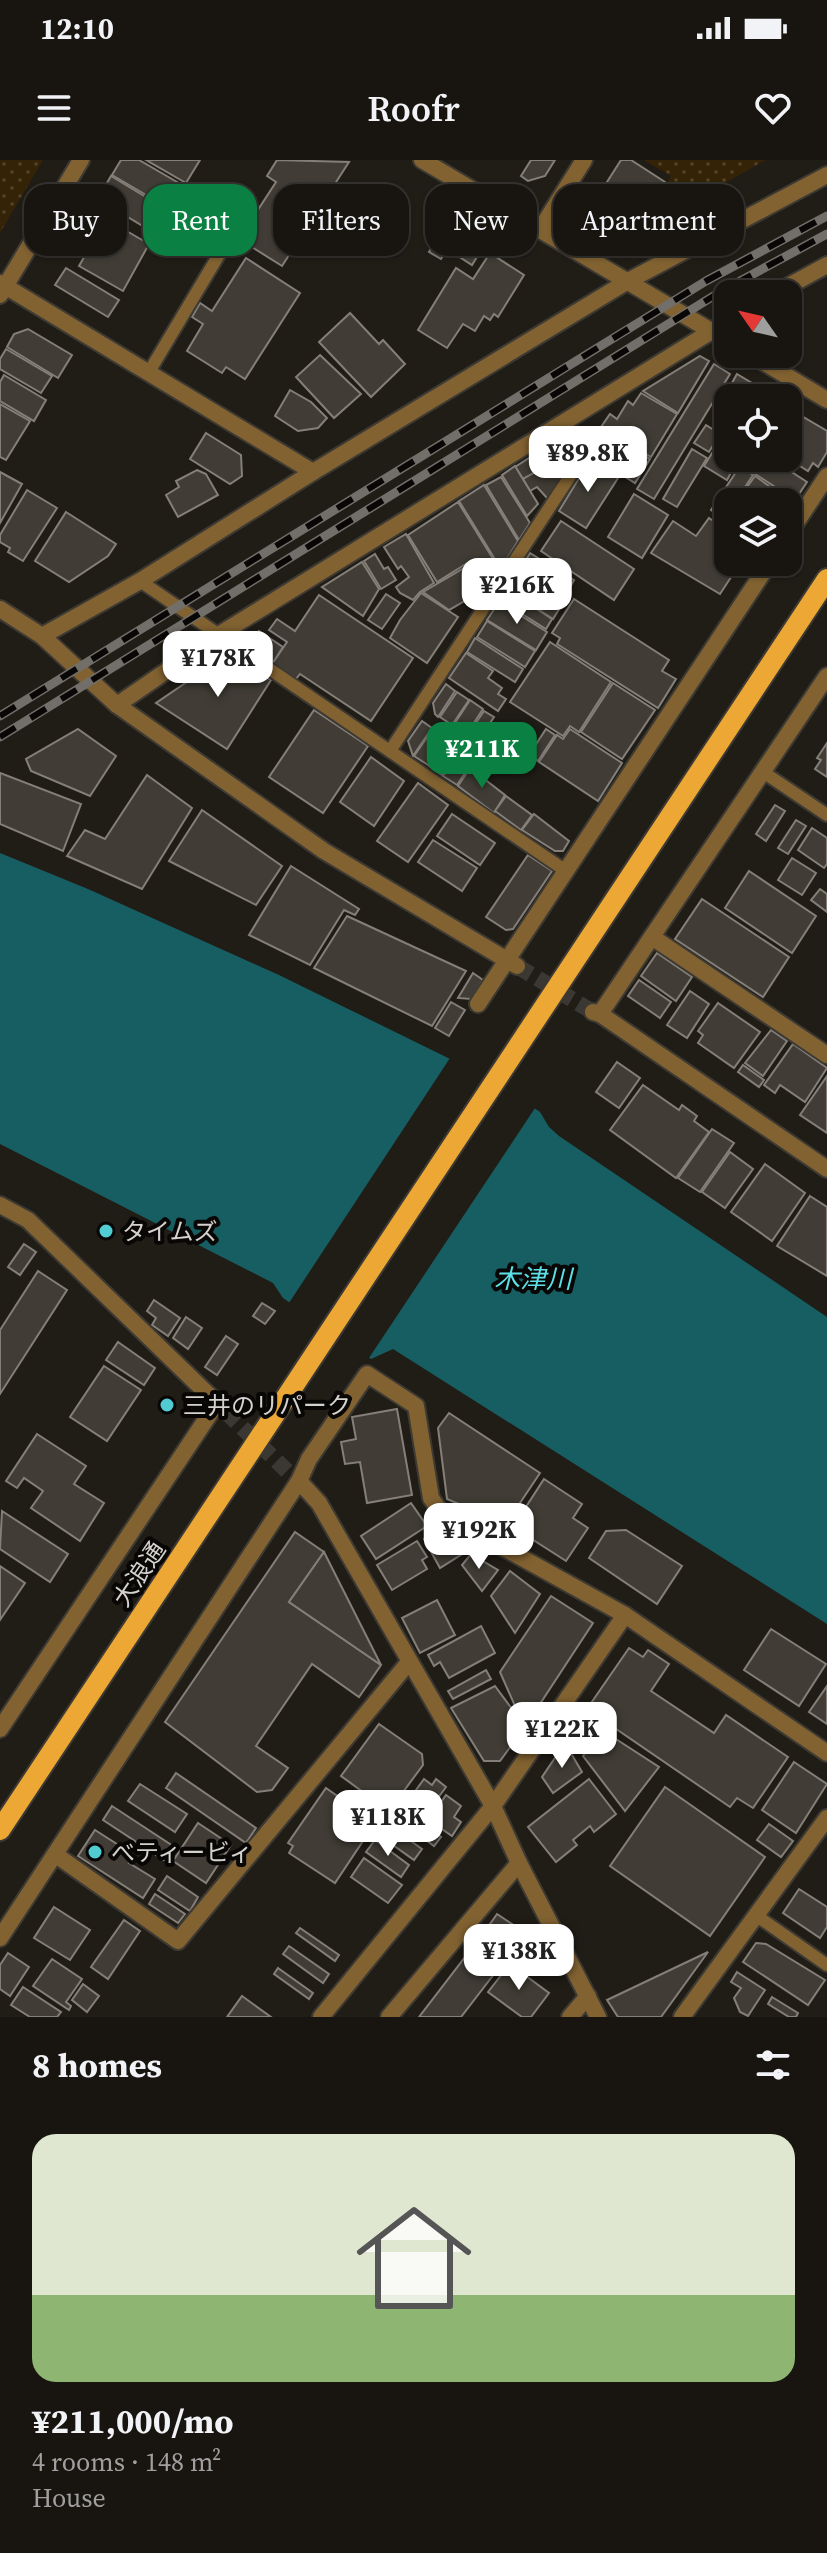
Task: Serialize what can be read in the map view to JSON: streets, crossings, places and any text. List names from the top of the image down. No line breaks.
{"streets":{"main road":["大浪通"]},"water":["木津川"],"places":["タイムズ","三井のリパーク","べティービィ"],"north":"top left","page":{"status":"12:10","header":"Roofr","chip":["Buy","Rent","Filters","New","Apartment"],"price":["¥89.8K","¥216K","¥178K","¥211K","¥192K","¥122K","¥118K","¥138K"],"heading":"8 homes","list":[{"name":"¥211,000/mo","note":"4 rooms · 148 m² · House"}]}}
